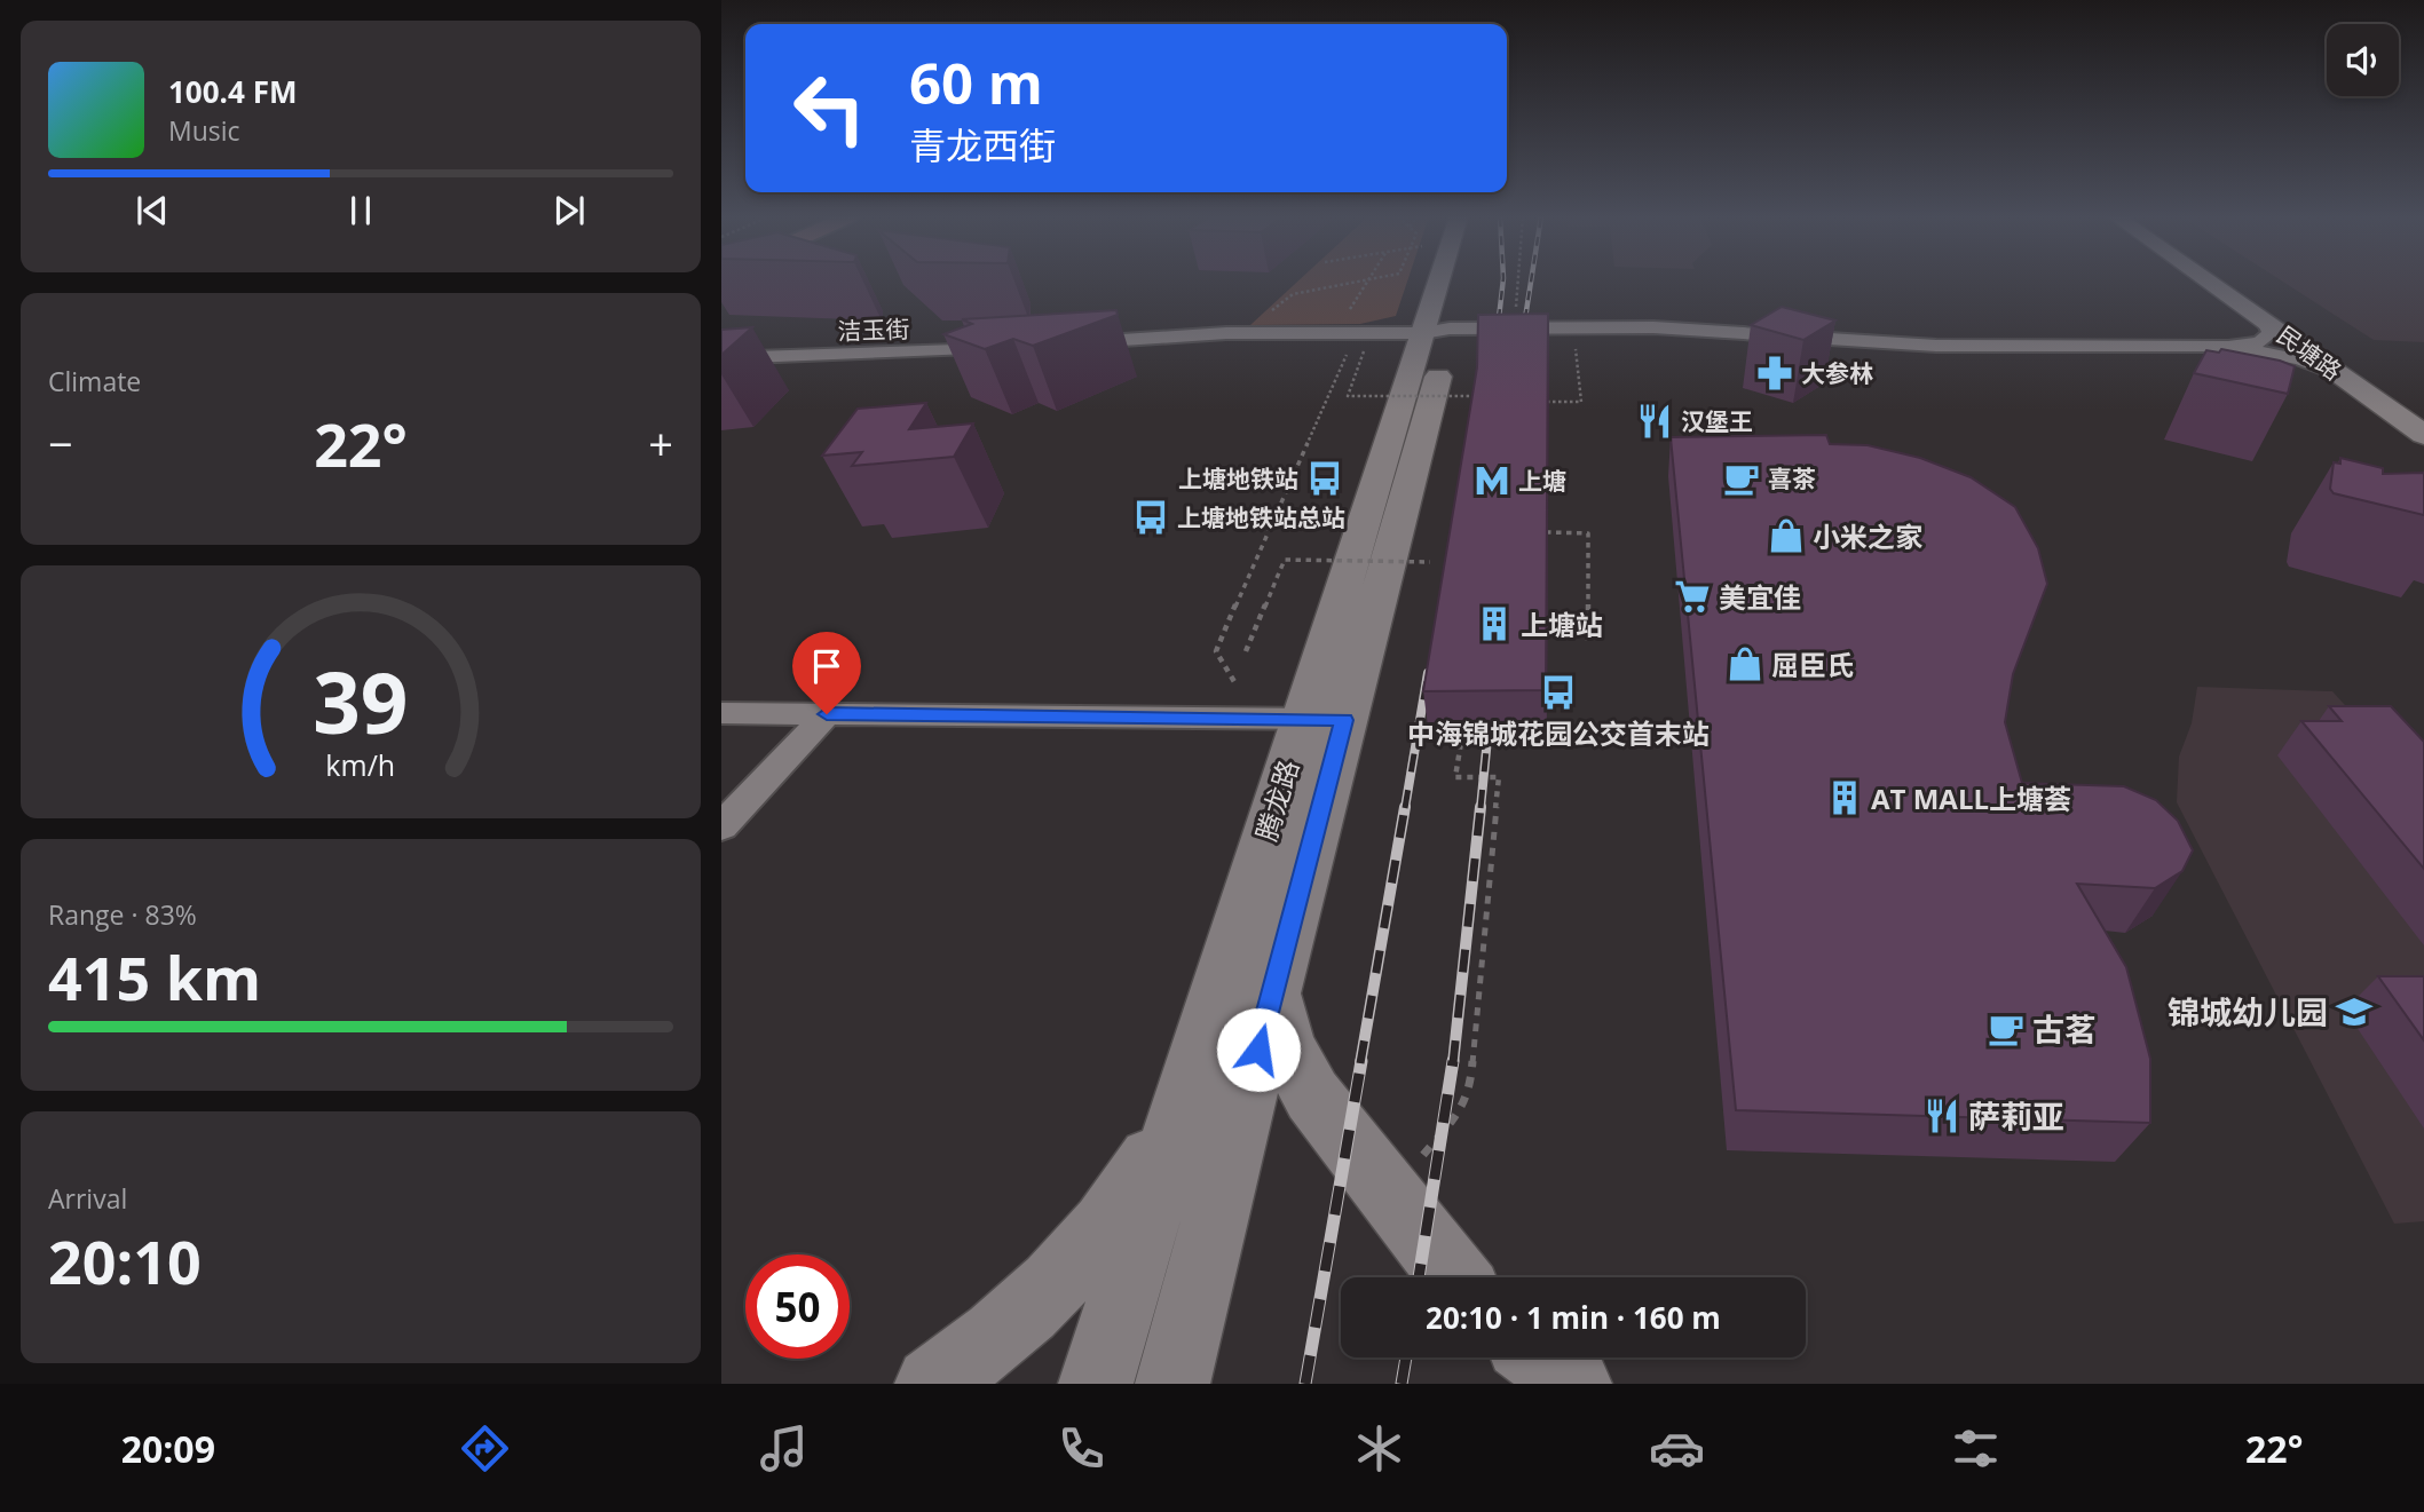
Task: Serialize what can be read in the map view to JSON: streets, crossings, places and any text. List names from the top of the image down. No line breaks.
{"streets":{"main road":["民塘路","腾龙路"],"street":["洁玉街"]},"places":{"pharmacy":["大参林"],"restaurant":["汉堡王","萨莉亚"],"bus stop":["上塘地铁站","上塘地铁站总站","中海锦城花园公交首末站"],"cafe":["喜茶","古茗"],"metro station":["上塘"],"shop":["小米之家","屈臣氏"],"supermarket":["美宜佳"],"building":["上塘站","AT MALL上塘荟"],"school or university":["锦城幼儿园"]},"page":{"turn":["60 m","青龙西街"],"song":["100.4 FM","Music"],"tile":["Climate",["Range · 83%","415 km"],["Arrival","20:10"]],"heat":["−","22°","+"],"limit":"50","trip":"20:10 · 1 min · 160 m","tabs":["20:09","22°"],"gauge":["39","km/h"]}}
